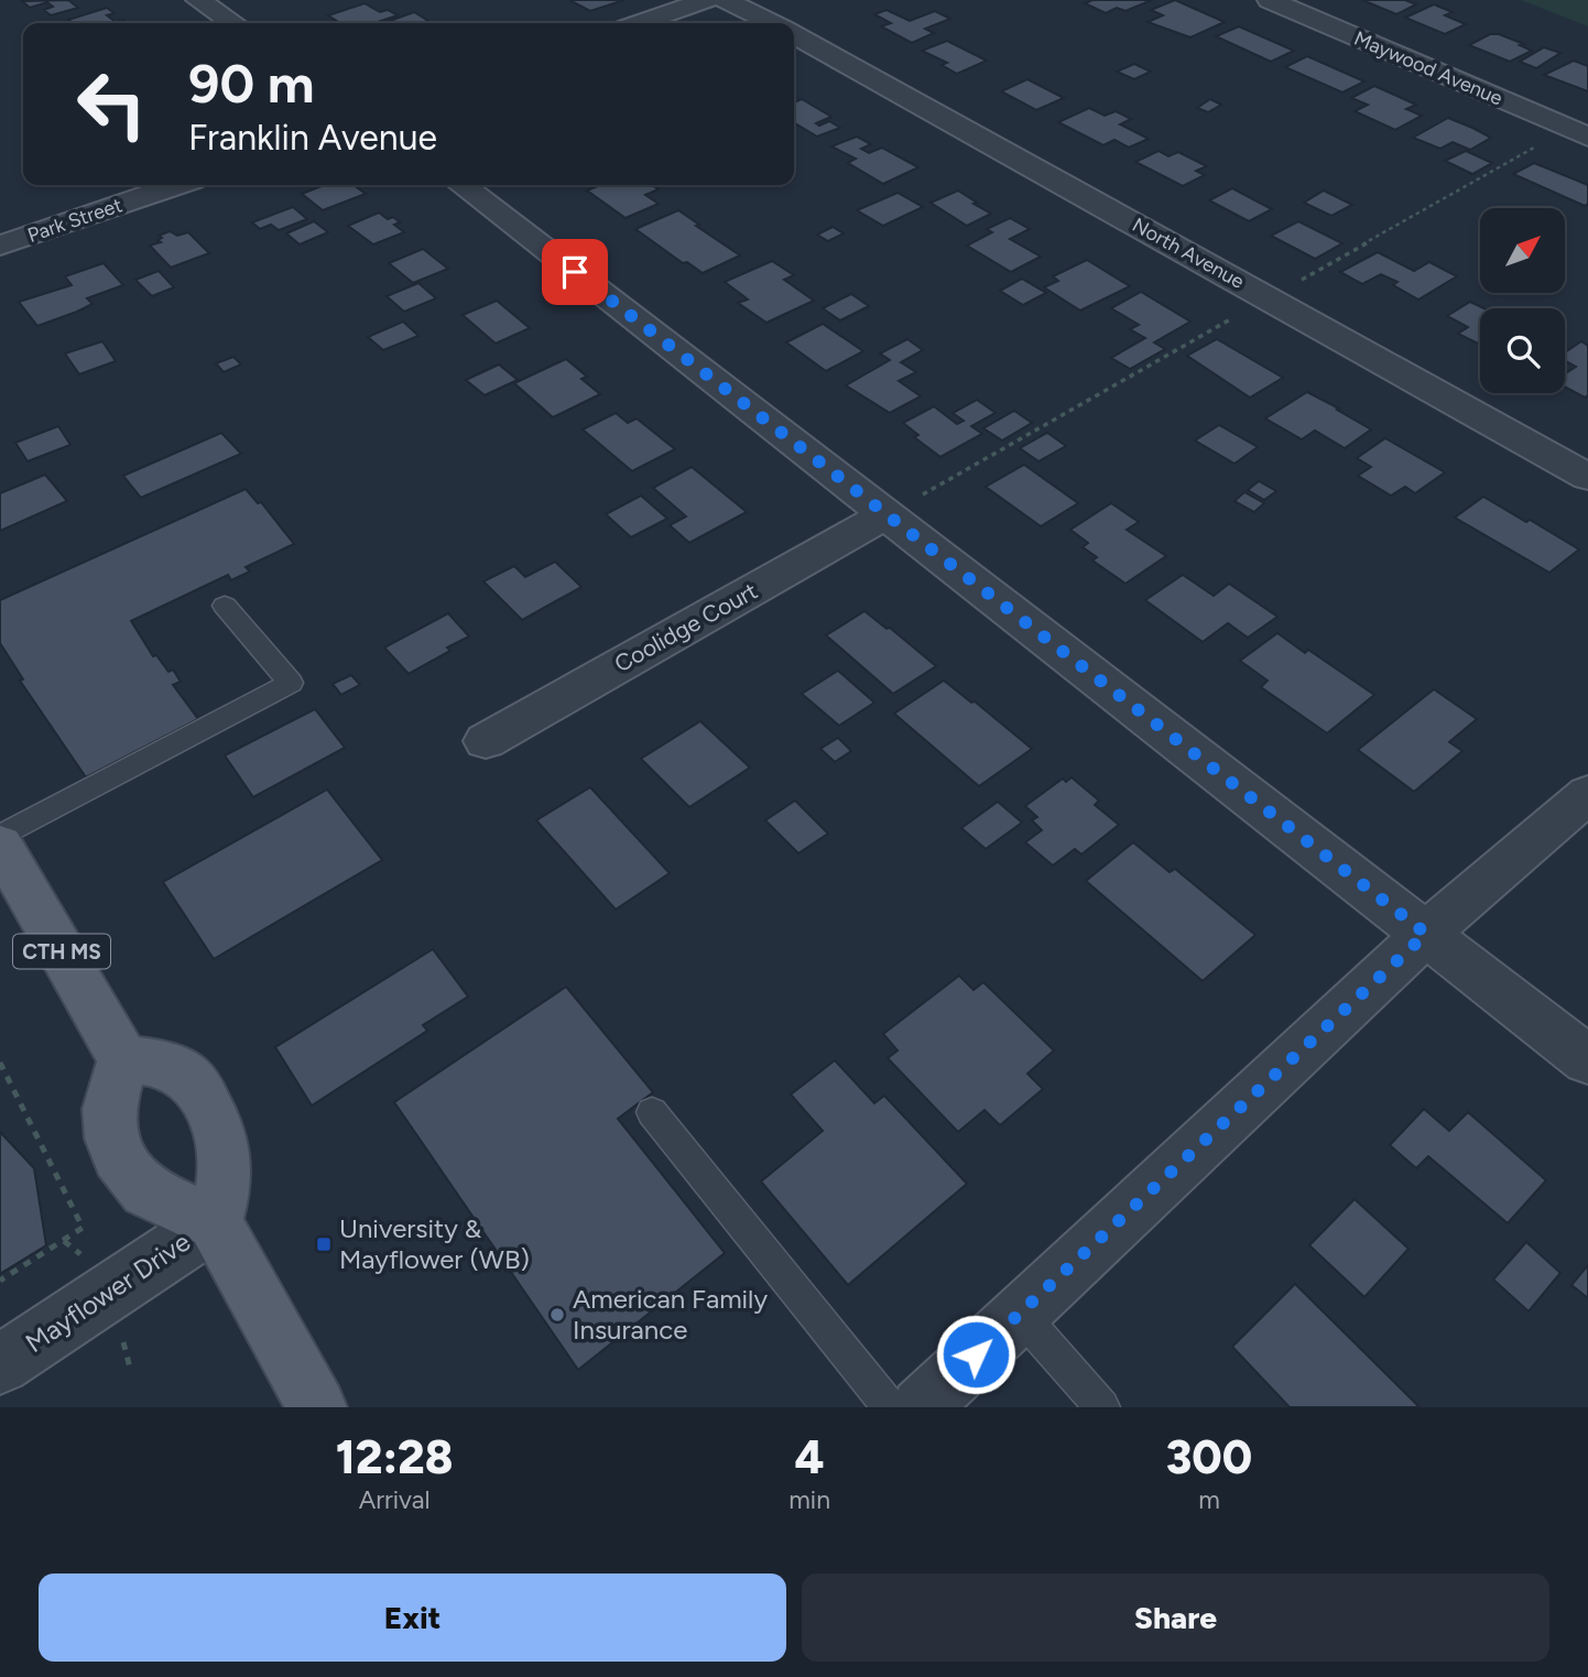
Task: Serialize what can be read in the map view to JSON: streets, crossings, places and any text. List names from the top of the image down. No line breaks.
{"streets":{"main road":["CTH MS"],"street":["Maywood Avenue","Park Street","North Avenue","Coolidge Court","Mayflower Drive"]},"places":{"transit":["University & Mayflower (WB)"],"other":["American Family Insurance"]},"north":"top right","page":{"turn":["90 m","Franklin Avenue"],"eta":["12:28","Arrival","4","min","300","m"],"buttons":["Exit","Share"]}}
